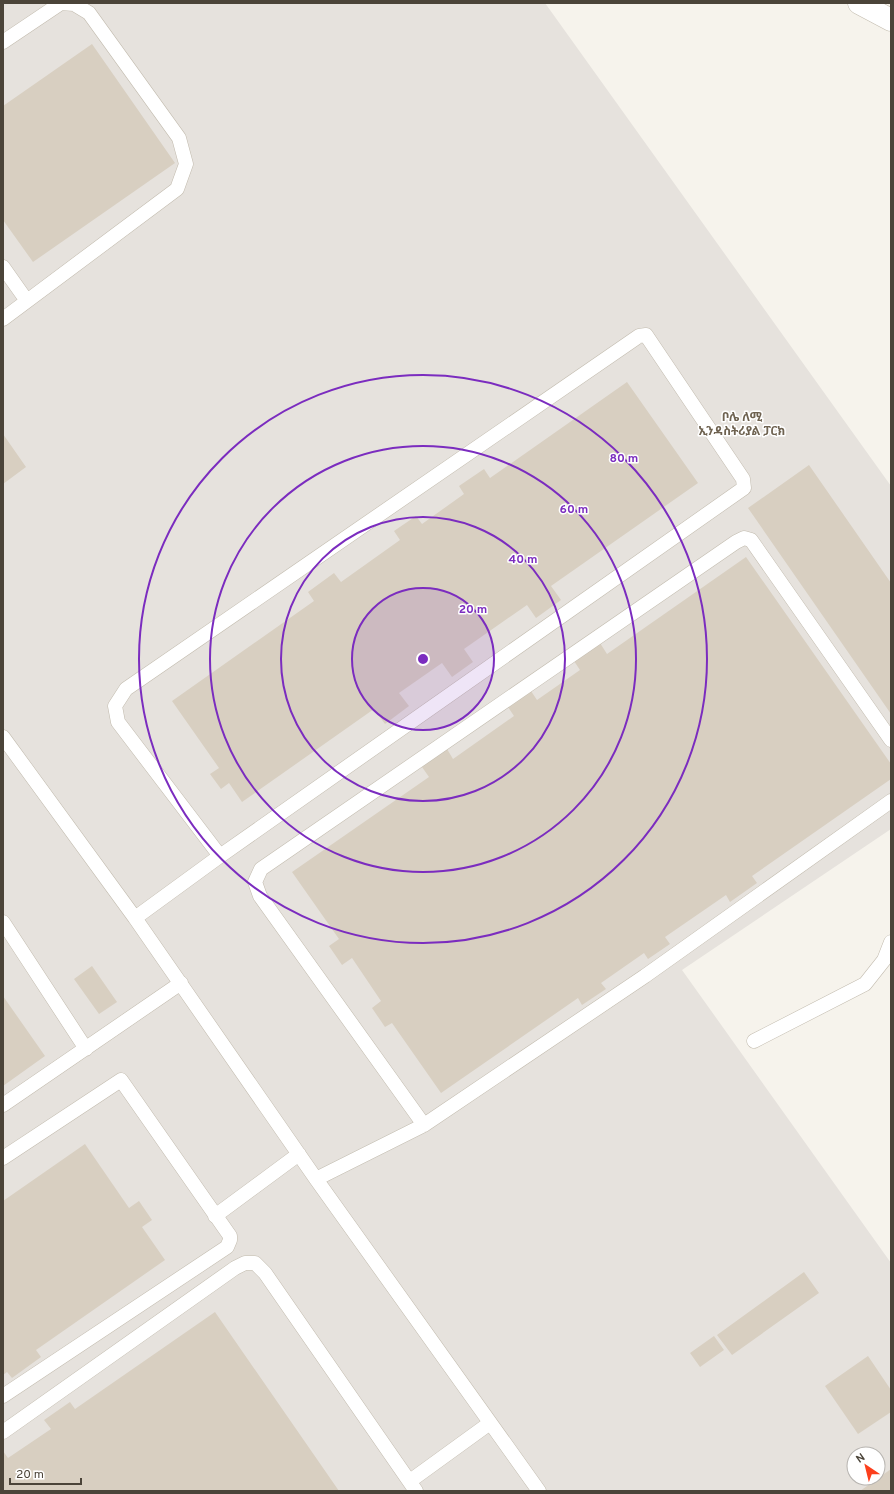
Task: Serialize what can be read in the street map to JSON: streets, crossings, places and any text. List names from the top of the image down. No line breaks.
{"districts":["ቦሌ ለሚ ኢንዳስትሪያል ፓርክ"],"scale_bar":"20 m","north":"top left","rings":["80 m","60 m","40 m","20 m"]}
